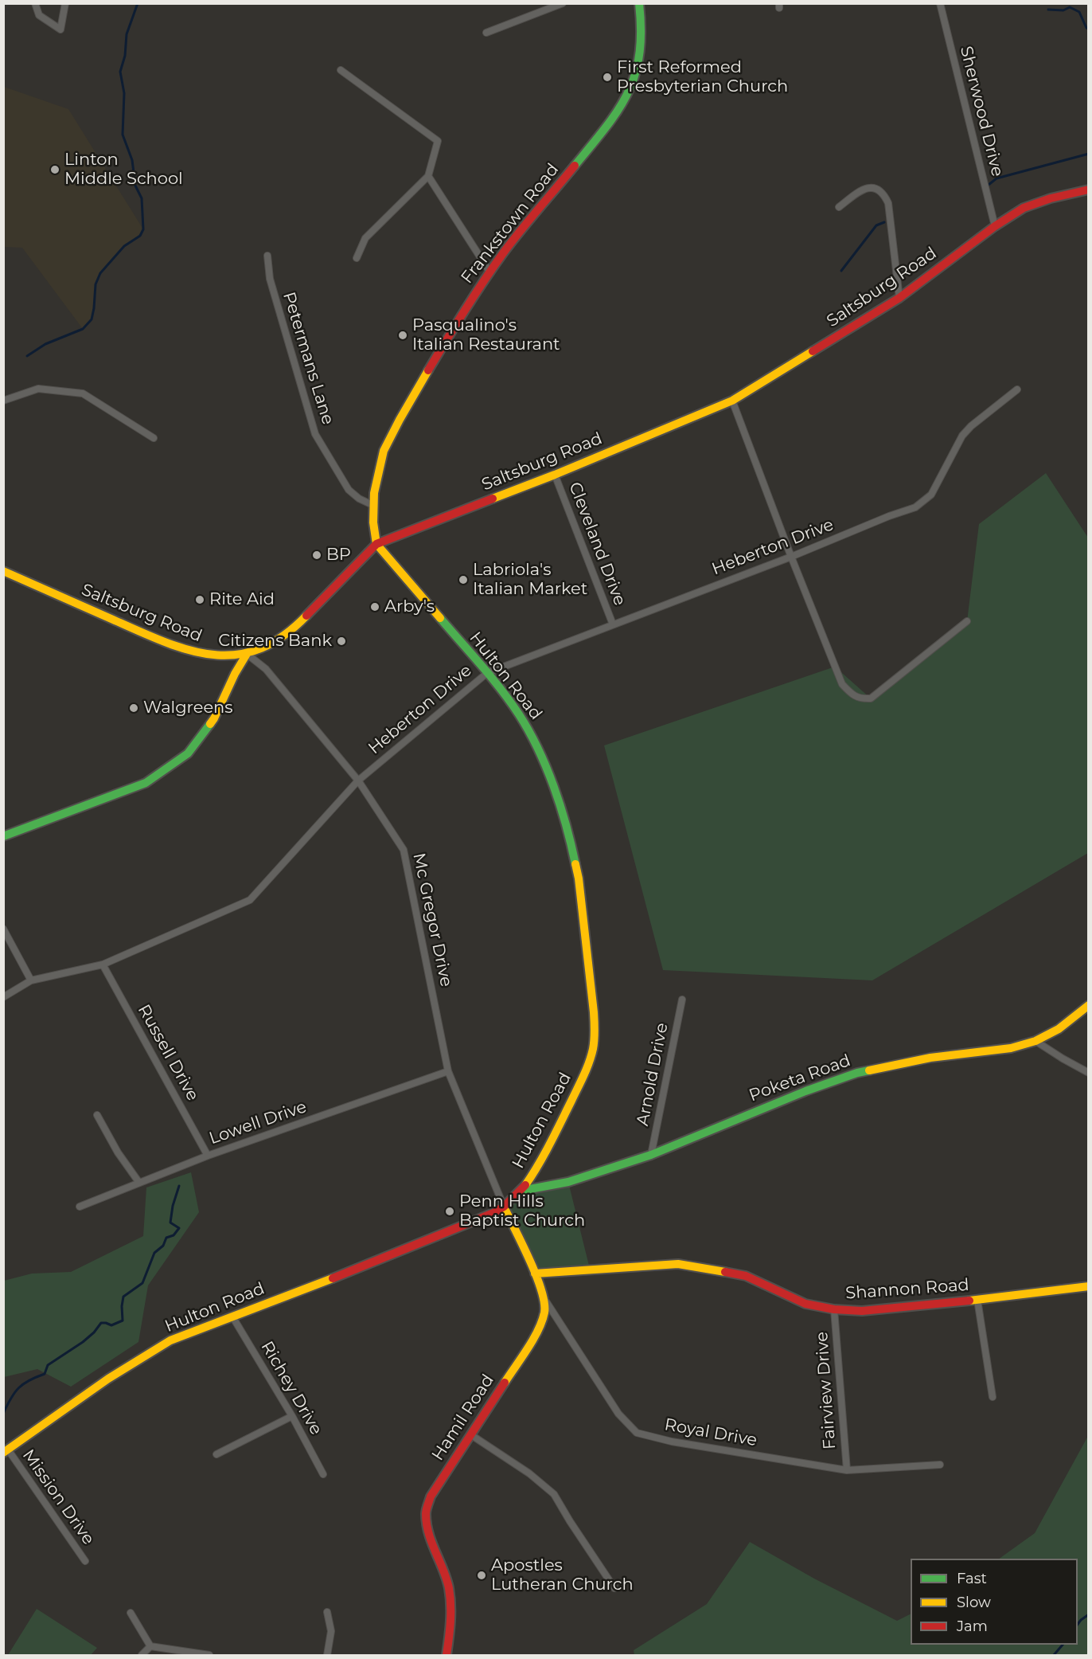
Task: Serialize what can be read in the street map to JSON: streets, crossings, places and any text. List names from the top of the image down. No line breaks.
{"streets":{"main road":["Frankstown Road","Saltsburg Road","Hulton Road","Poketa Road","Shannon Road","Hamil Road"],"street":["Sherwood Drive","Petermans Lane","Cleveland Drive","Heberton Drive","Mc Gregor Drive","Russell Drive","Arnold Drive","Lowell Drive","Richey Drive","Fairview Drive","Royal Drive","Mission Drive"]},"crossings":[["Sherwood Drive","Saltsburg Road"],["Frankstown Road","Saltsburg Road"],["Frankstown Road","Petermans Lane"],["Frankstown Road","Hulton Road"],["Saltsburg Road","Cleveland Drive"],["Saltsburg Road","Hulton Road"],["Saltsburg Road","Mc Gregor Drive"],["Cleveland Drive","Heberton Drive"],["Heberton Drive","Hulton Road"],["Heberton Drive","Mc Gregor Drive"],["Heberton Drive","Russell Drive"],["Hulton Road","Mc Gregor Drive"],["Hulton Road","Poketa Road"],["Hulton Road","Richey Drive"],["Hulton Road","Mission Drive"],["Mc Gregor Drive","Lowell Drive"],["Russell Drive","Lowell Drive"],["Arnold Drive","Poketa Road"],["Shannon Road","Fairview Drive"],["Fairview Drive","Royal Drive"],["Hamil Road","Royal Drive"]],"places":["First Reformed Presbyterian Church","Linton Middle School","Pasqualino's Italian Restaurant","BP","Labriola's Italian Market","Rite Aid","Arby's","Citizens Bank","Walgreens","Penn Hills Baptist Church","Apostles Lutheran Church"],"legend":["Fast","Slow","Jam"]}
